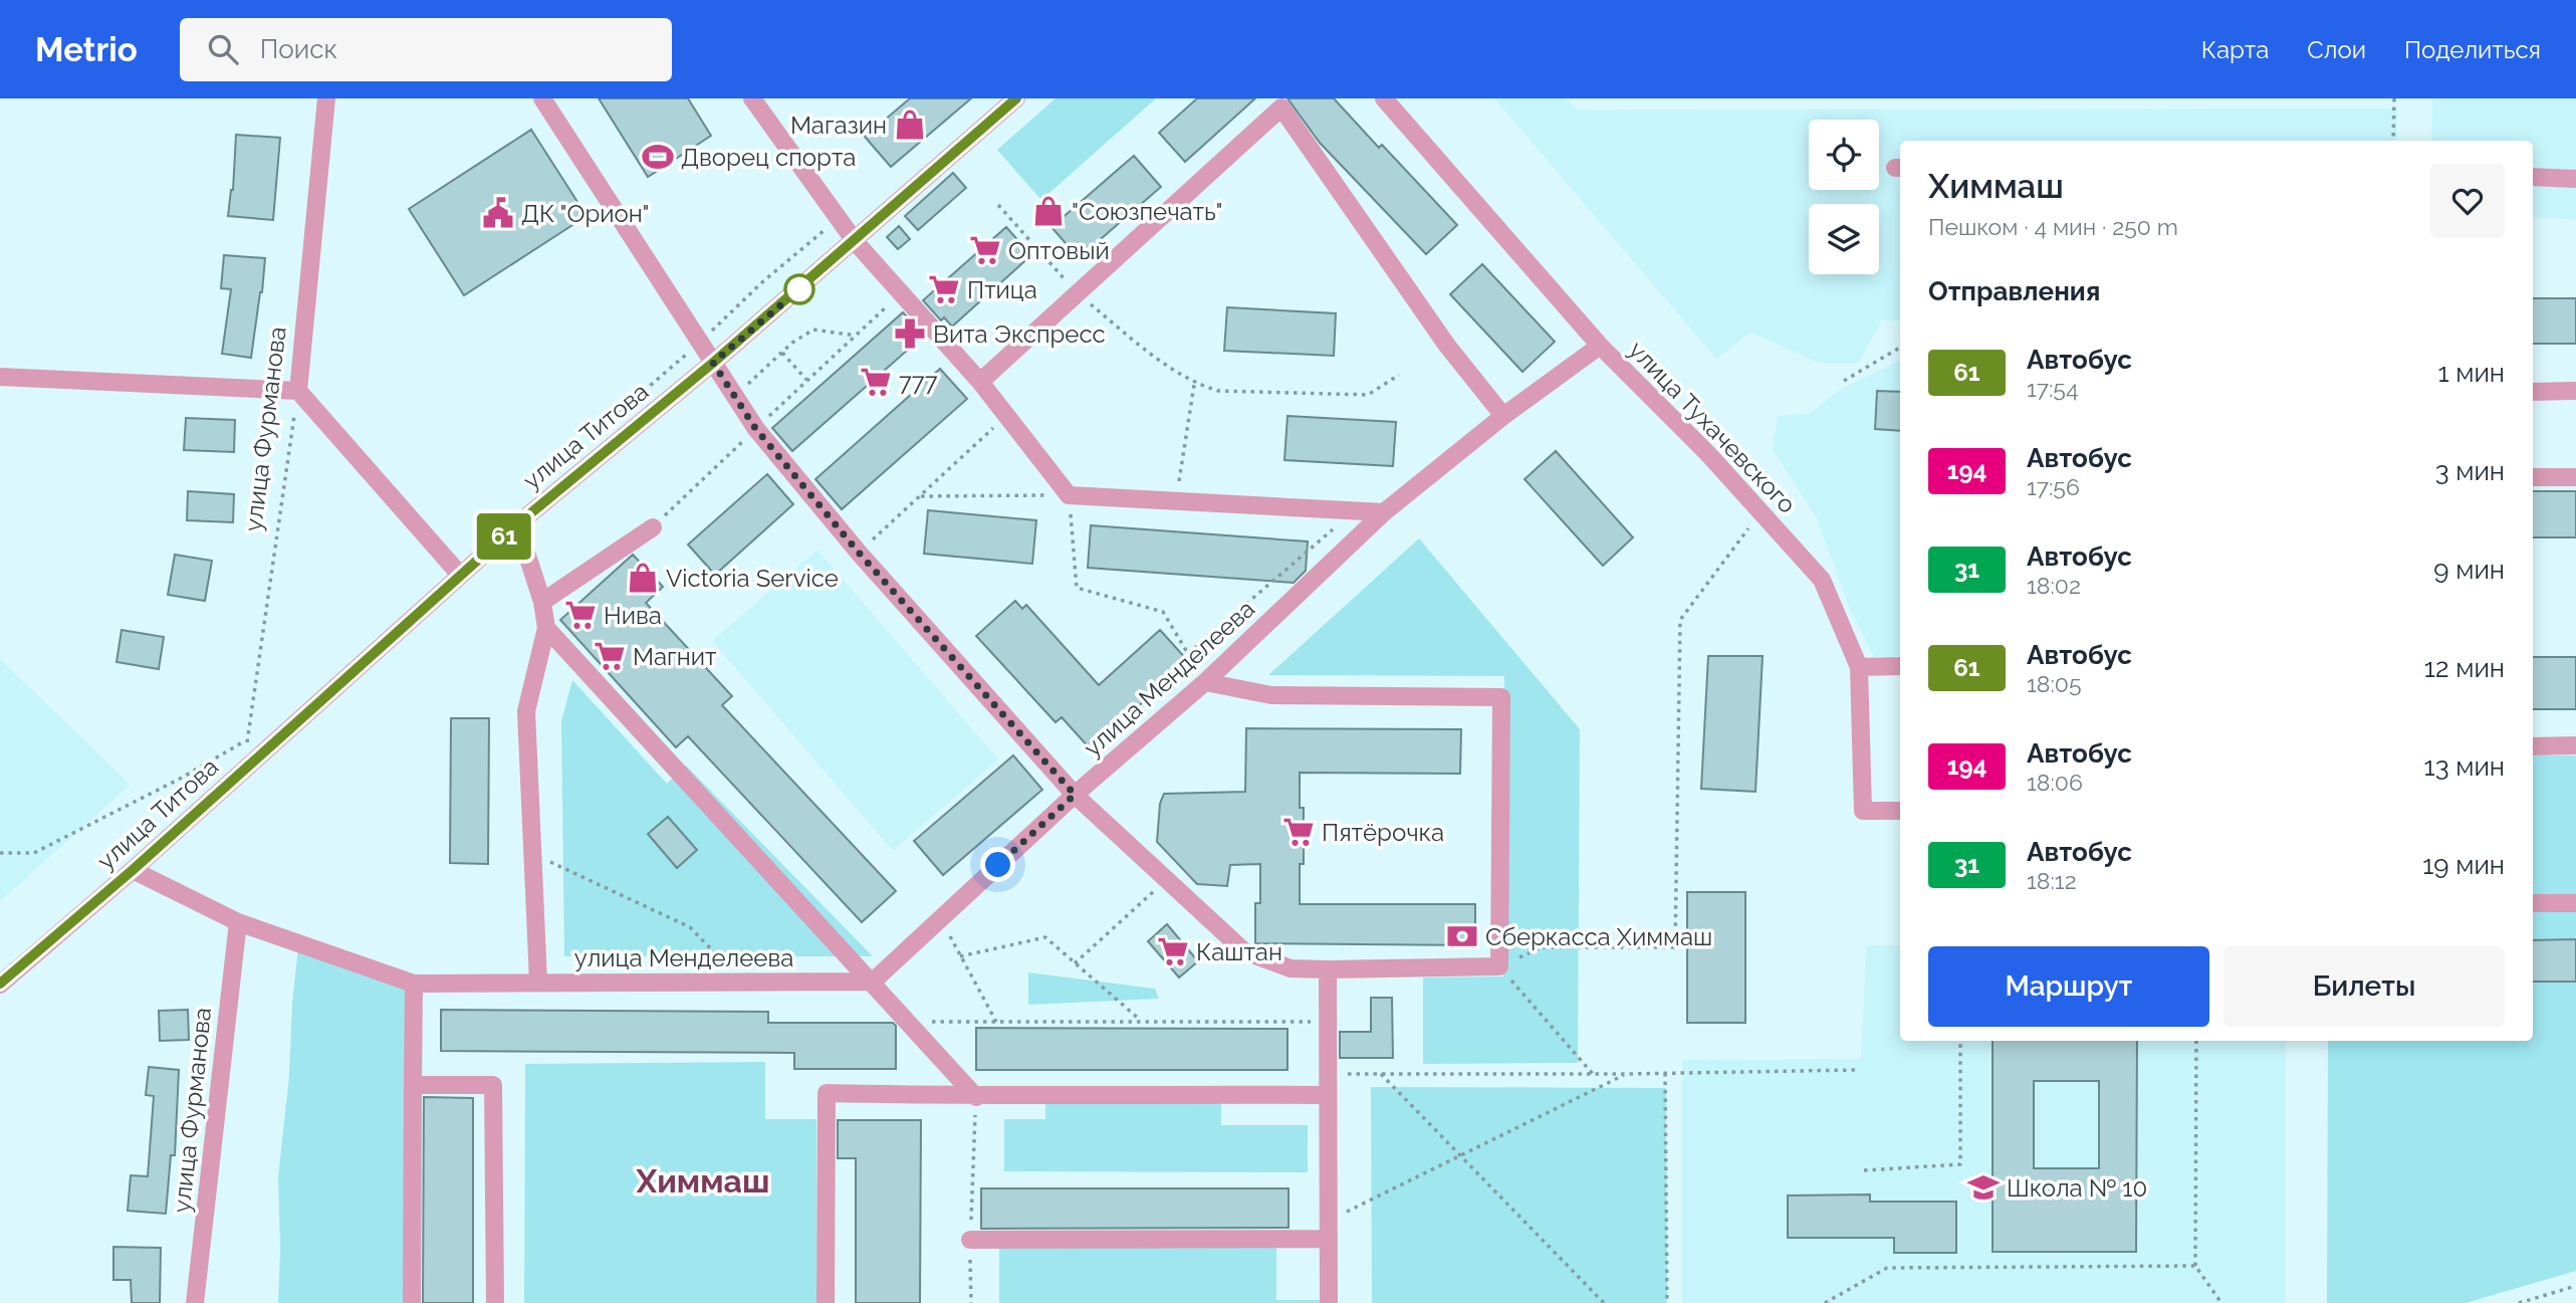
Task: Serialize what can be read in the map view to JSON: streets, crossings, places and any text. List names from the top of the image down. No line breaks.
{"streets":{"street":["улица Тухачевского","улица Фурманова","улица Титова","улица Менделеева"]},"crossings":[["улица Тухачевского","улица Менделеева"],["улица Фурманова","улица Титова"],["улица Фурманова","улица Менделеева"],["улица Титова","улица Менделеева"]],"districts":["Химмаш"],"places":{"shop":["Магазин","\"Союзпечать\"","Victoria Service"],"sports":["Дворец спорта"],"public building":["ДК \"Орион\""],"supermarket":["Оптовый","Птица","777","Нива","Магнит","Пятёрочка","Каштан"],"pharmacy":["Вита Экспресс"],"bank":["Сберкасса Химмаш"],"school or university":["Школа № 10"]},"lines":["bus line 61"],"page":{"header":"Metrio","search":"Поиск","nav":["Карта","Слои","Поделиться"],"on_map":"61","heading":[["Химмаш","Пешком · 4 мин · 250 m"],"Отправления"],"list":[{"mark":"61","name":"Автобус","note":"17:54","value":"1 мин"},{"mark":"194","name":"Автобус","note":"17:56","value":"3 мин"},{"mark":"31","name":"Автобус","note":"18:02","value":"9 мин"},{"mark":"61","name":"Автобус","note":"18:05","value":"12 мин"},{"mark":"194","name":"Автобус","note":"18:06","value":"13 мин"},{"mark":"31","name":"Автобус","note":"18:12","value":"19 мин"}],"buttons":["Маршрут","Билеты"]}}
